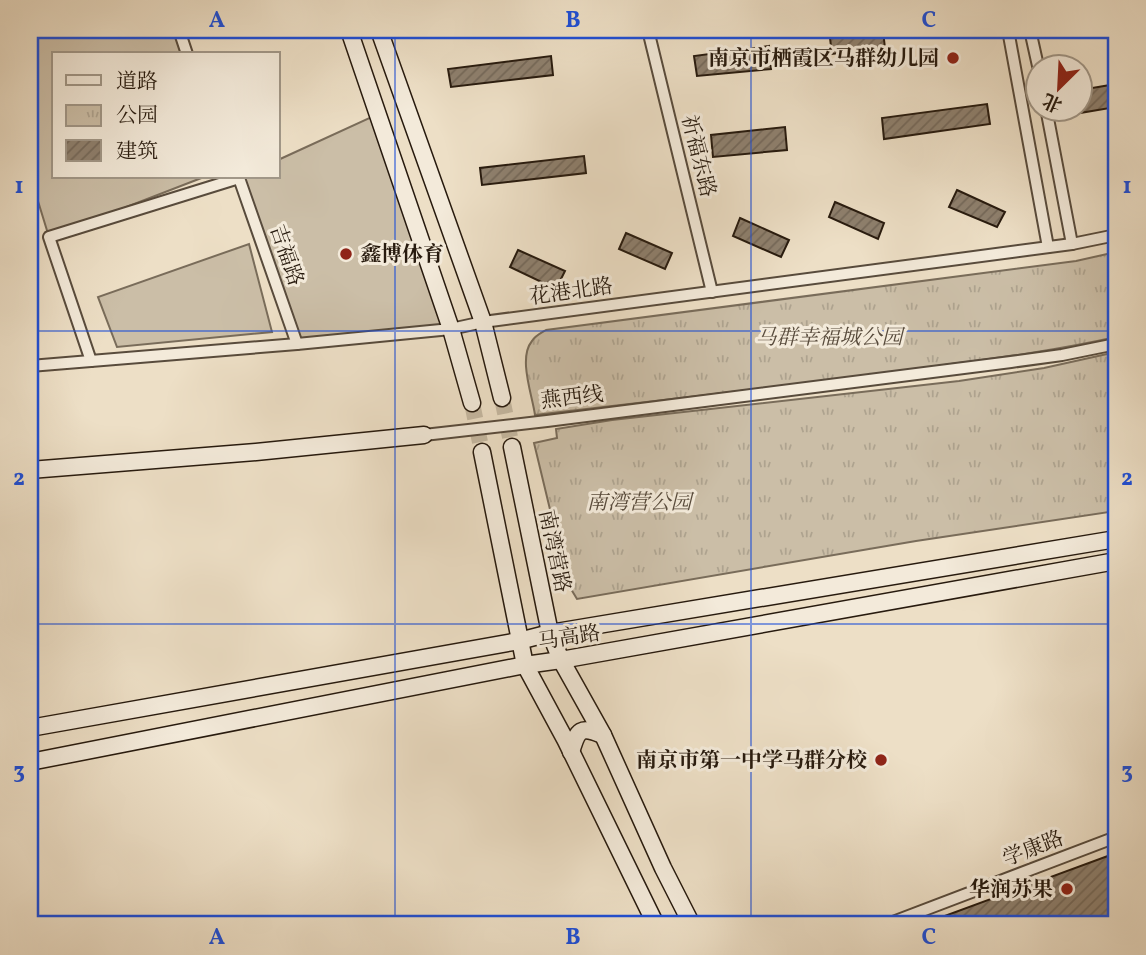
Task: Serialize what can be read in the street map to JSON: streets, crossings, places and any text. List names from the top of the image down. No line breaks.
{"streets":{"main road":["燕西线","南湾营路","马高路"],"street":["祈福东路","吉福路","花港北路","学康路"]},"crossings":[["祈福东路","花港北路"],["吉福路","花港北路"],["南湾营路","马高路"]],"parks":["马群幸福城公园","南湾营公园"],"places":["南京市栖霞区马群幼儿园","鑫博体育","南京市第一中学马群分校","华润苏果"],"legend":["道路","公园","建筑"],"north":"bottom left","grid":{"columns":["A","B","C"],"rows":["1","2","3"]}}
